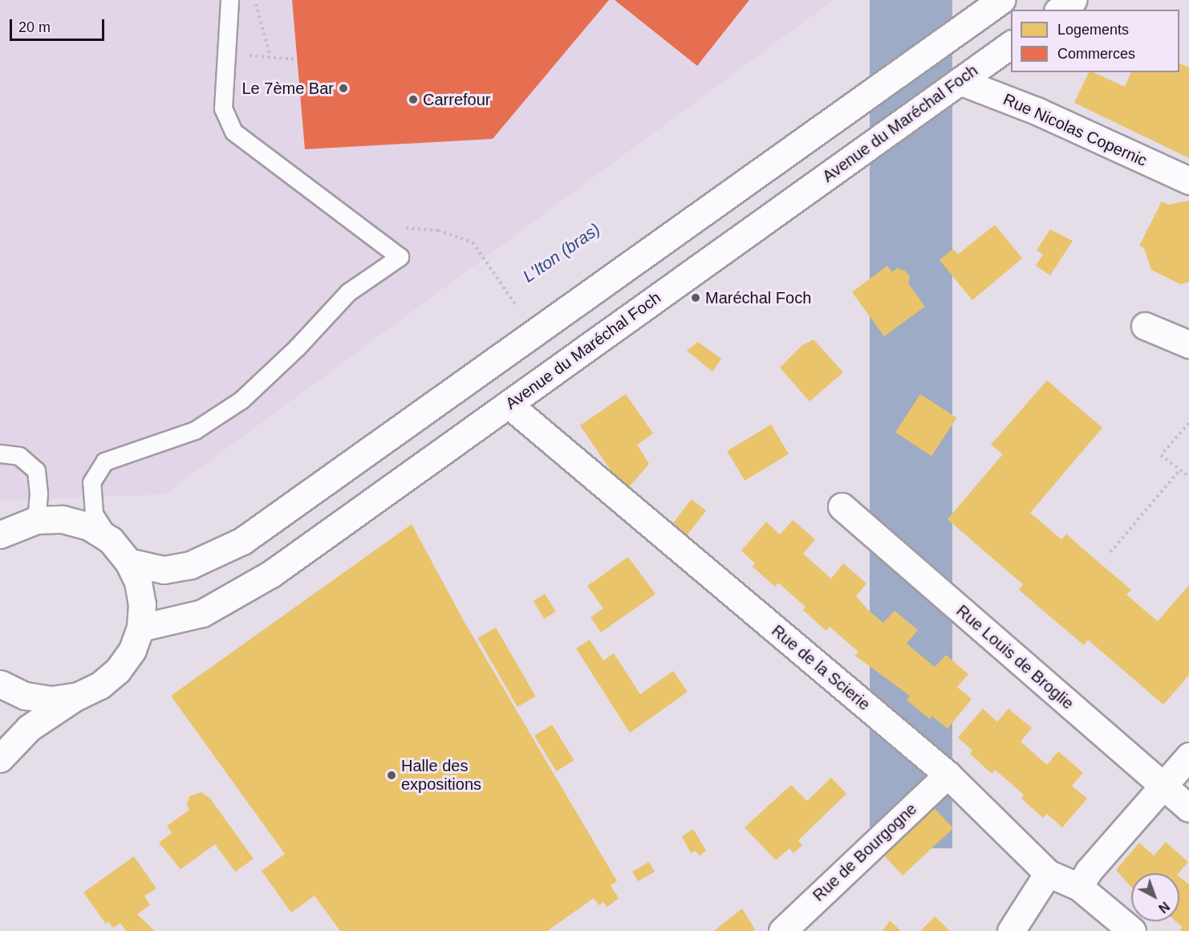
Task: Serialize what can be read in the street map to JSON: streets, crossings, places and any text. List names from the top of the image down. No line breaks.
{"streets":{"main road":["Avenue du Maréchal Foch","Rue Nicolas Copernic","Rue Louis de Broglie","Rue de la Scierie","Rue de Bourgogne"]},"crossings":[["Avenue du Maréchal Foch","Rue Nicolas Copernic"],["Avenue du Maréchal Foch","Rue de la Scierie"],["Rue de la Scierie","Rue de Bourgogne"]],"water":["L'Iton (bras)"],"places":["Le 7ème Bar","Carrefour","Maréchal Foch","Halle des expositions"],"legend":["Logements","Commerces"],"scale_bar":"20 m","north":"bottom right"}
